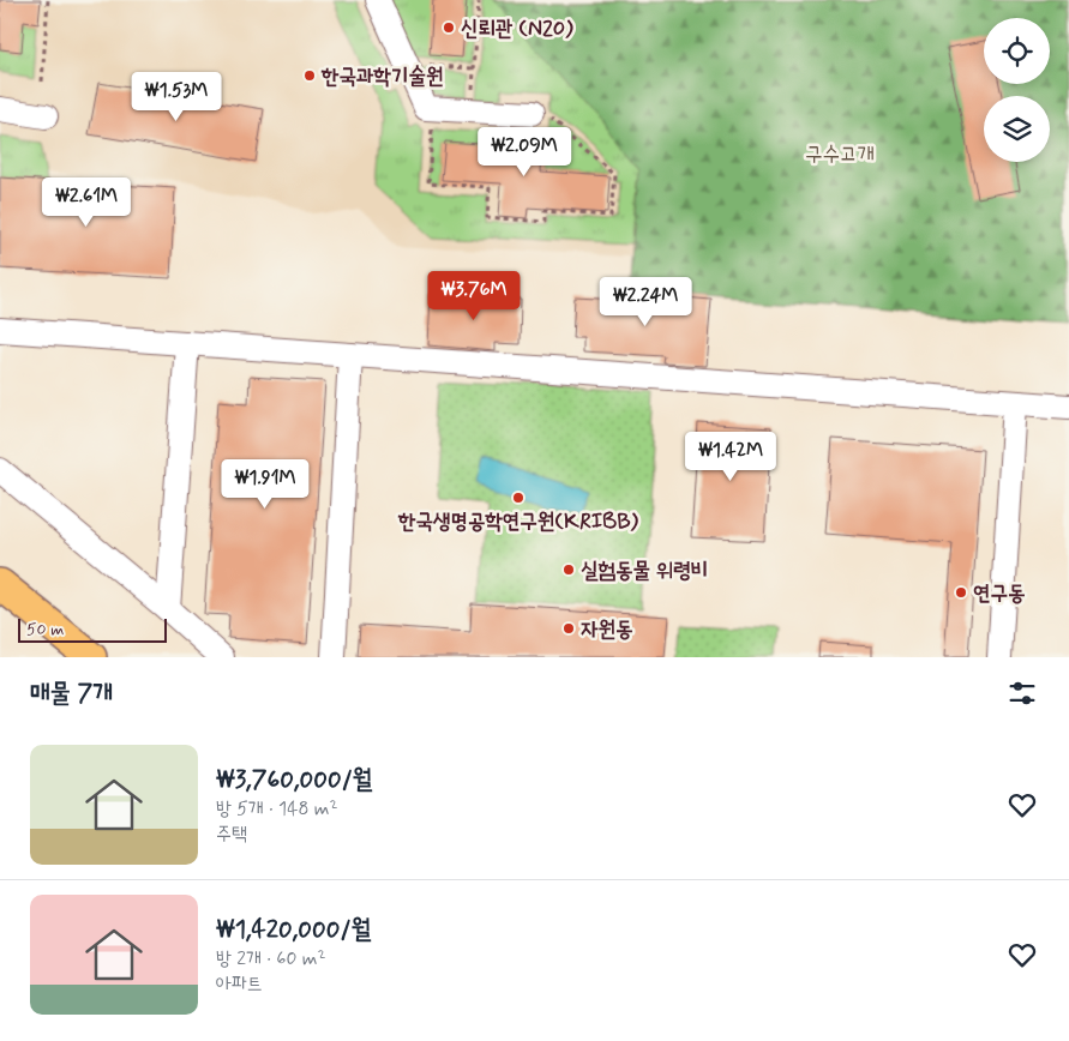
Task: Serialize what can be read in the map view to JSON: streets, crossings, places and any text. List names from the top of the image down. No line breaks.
{"parks":["구수고개"],"places":["신뢰관 (N20)","한국과학기술원","한국생명공학연구원(KRIBB)","실험동물 위령비","연구동","자원동"],"scale_bar":"50 m","page":{"price":["₩1.53M","₩2.09M","₩2.61M","₩3.76M","₩2.24M","₩1.42M","₩1.91M"],"scale":"50 m","heading":"매물 7개","list":[{"name":"₩3,760,000/월","note":"방 5개 · 148 m² · 주택"},{"name":"₩1,420,000/월","note":"방 2개 · 60 m² · 아파트"}]}}
